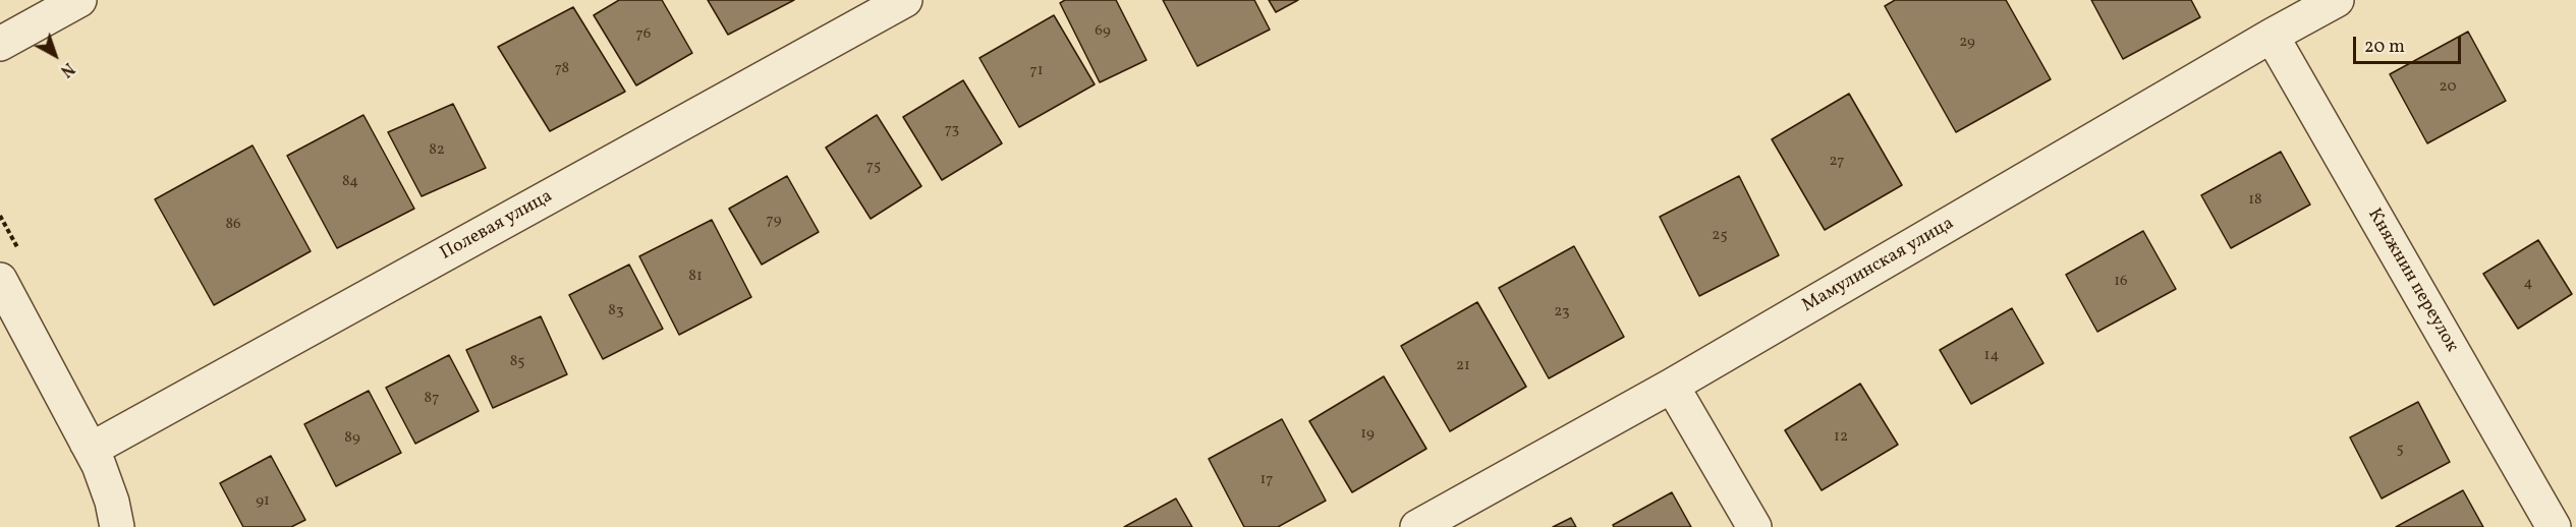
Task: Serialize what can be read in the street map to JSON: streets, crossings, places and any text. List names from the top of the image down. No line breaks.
{"streets":{"street":["Полевая улица","Мамулинская улица","Княжнин переулок"]},"crossings":[["Мамулинская улица","Княжнин переулок"]],"house_numbers":["69","76","29","78","71","20","73","82","27","75","84","18","79","86","25","81","16","4","83","23","14","85","21","87","19","12","89","5","17","91"],"scale_bar":"20 m","north":"bottom right"}
